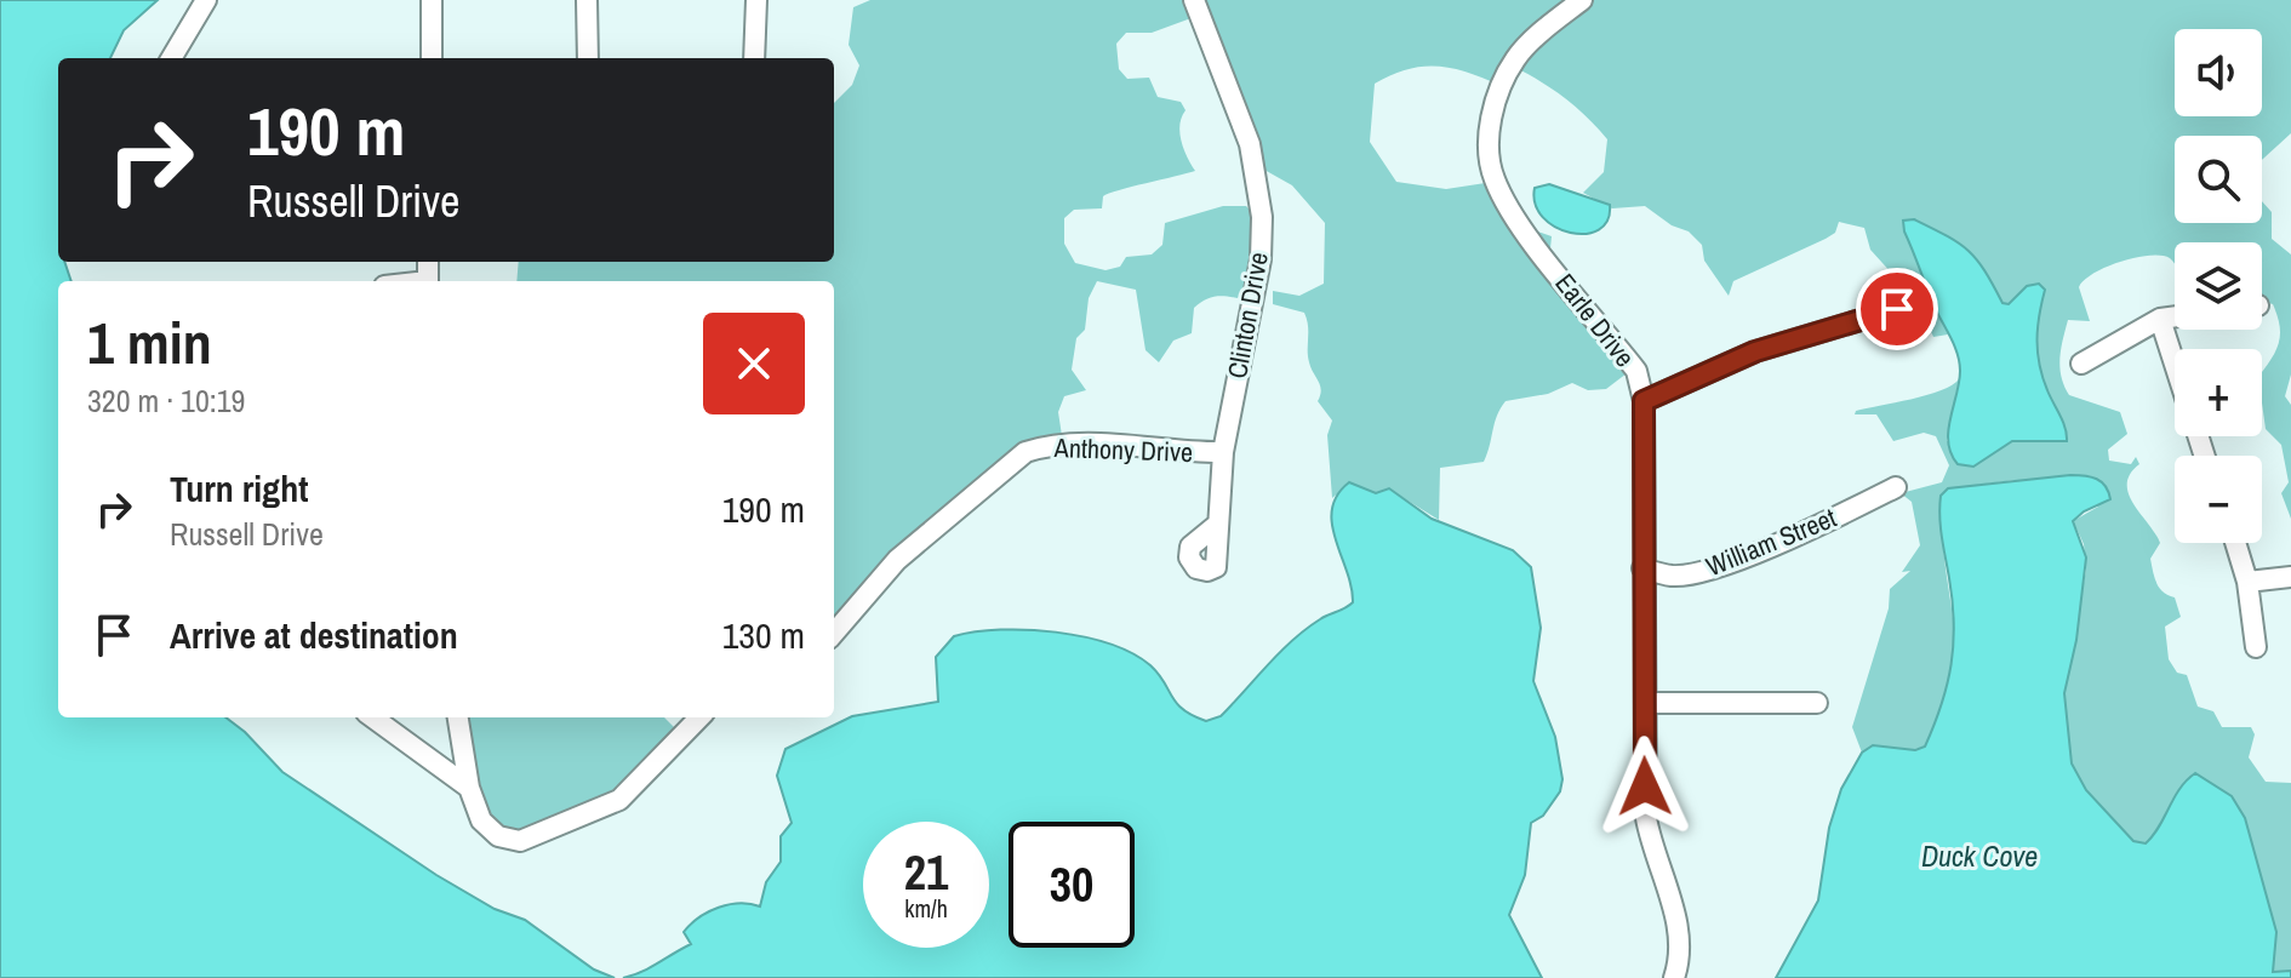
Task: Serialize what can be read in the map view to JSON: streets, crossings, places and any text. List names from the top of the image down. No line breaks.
{"streets":{"street":["Clinton Drive","Earle Drive","Anthony Drive","William Street"]},"crossings":[["Clinton Drive","Anthony Drive"],["Earle Drive","William Street"]],"water":["Duck Cove"],"page":{"map_buttons":["+","−"],"turn":["190 m","Russell Drive"],"heading":["1 min","320 m · 10:19"],"list":[{"name":"Turn right","note":"Russell Drive","value":"190 m"},{"name":"Arrive at destination","value":"130 m"}],"speed":"21 km/h","limit":"30"}}
